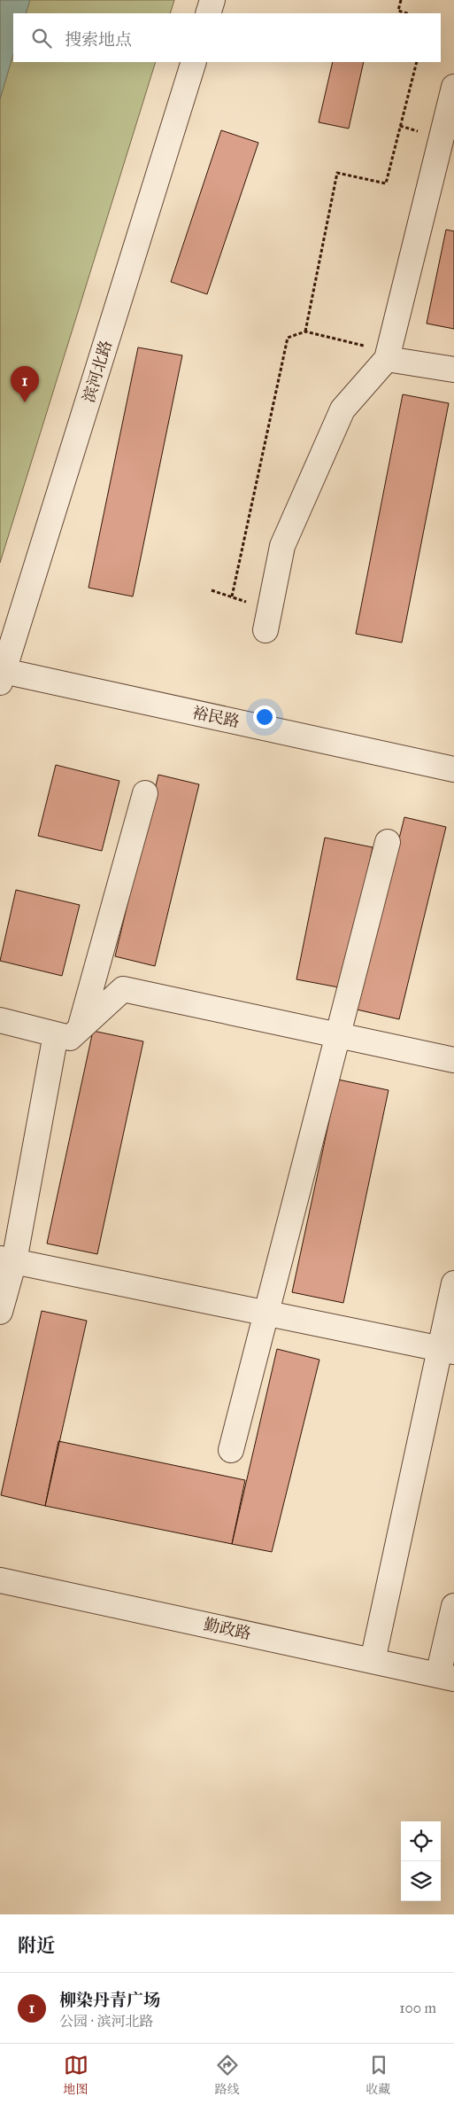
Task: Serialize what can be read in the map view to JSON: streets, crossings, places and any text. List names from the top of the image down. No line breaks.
{"streets":{"street":["滨河北路","裕民路","勤政路"]},"crossings":[["滨河北路","裕民路"]],"page":{"search":"搜索地点","pins":"1","heading":"附近","list":[{"mark":"1","name":"柳染丹青广场","note":"公园 · 滨河北路","value":"100 m"}],"nav":["地图","路线","收藏"]}}
